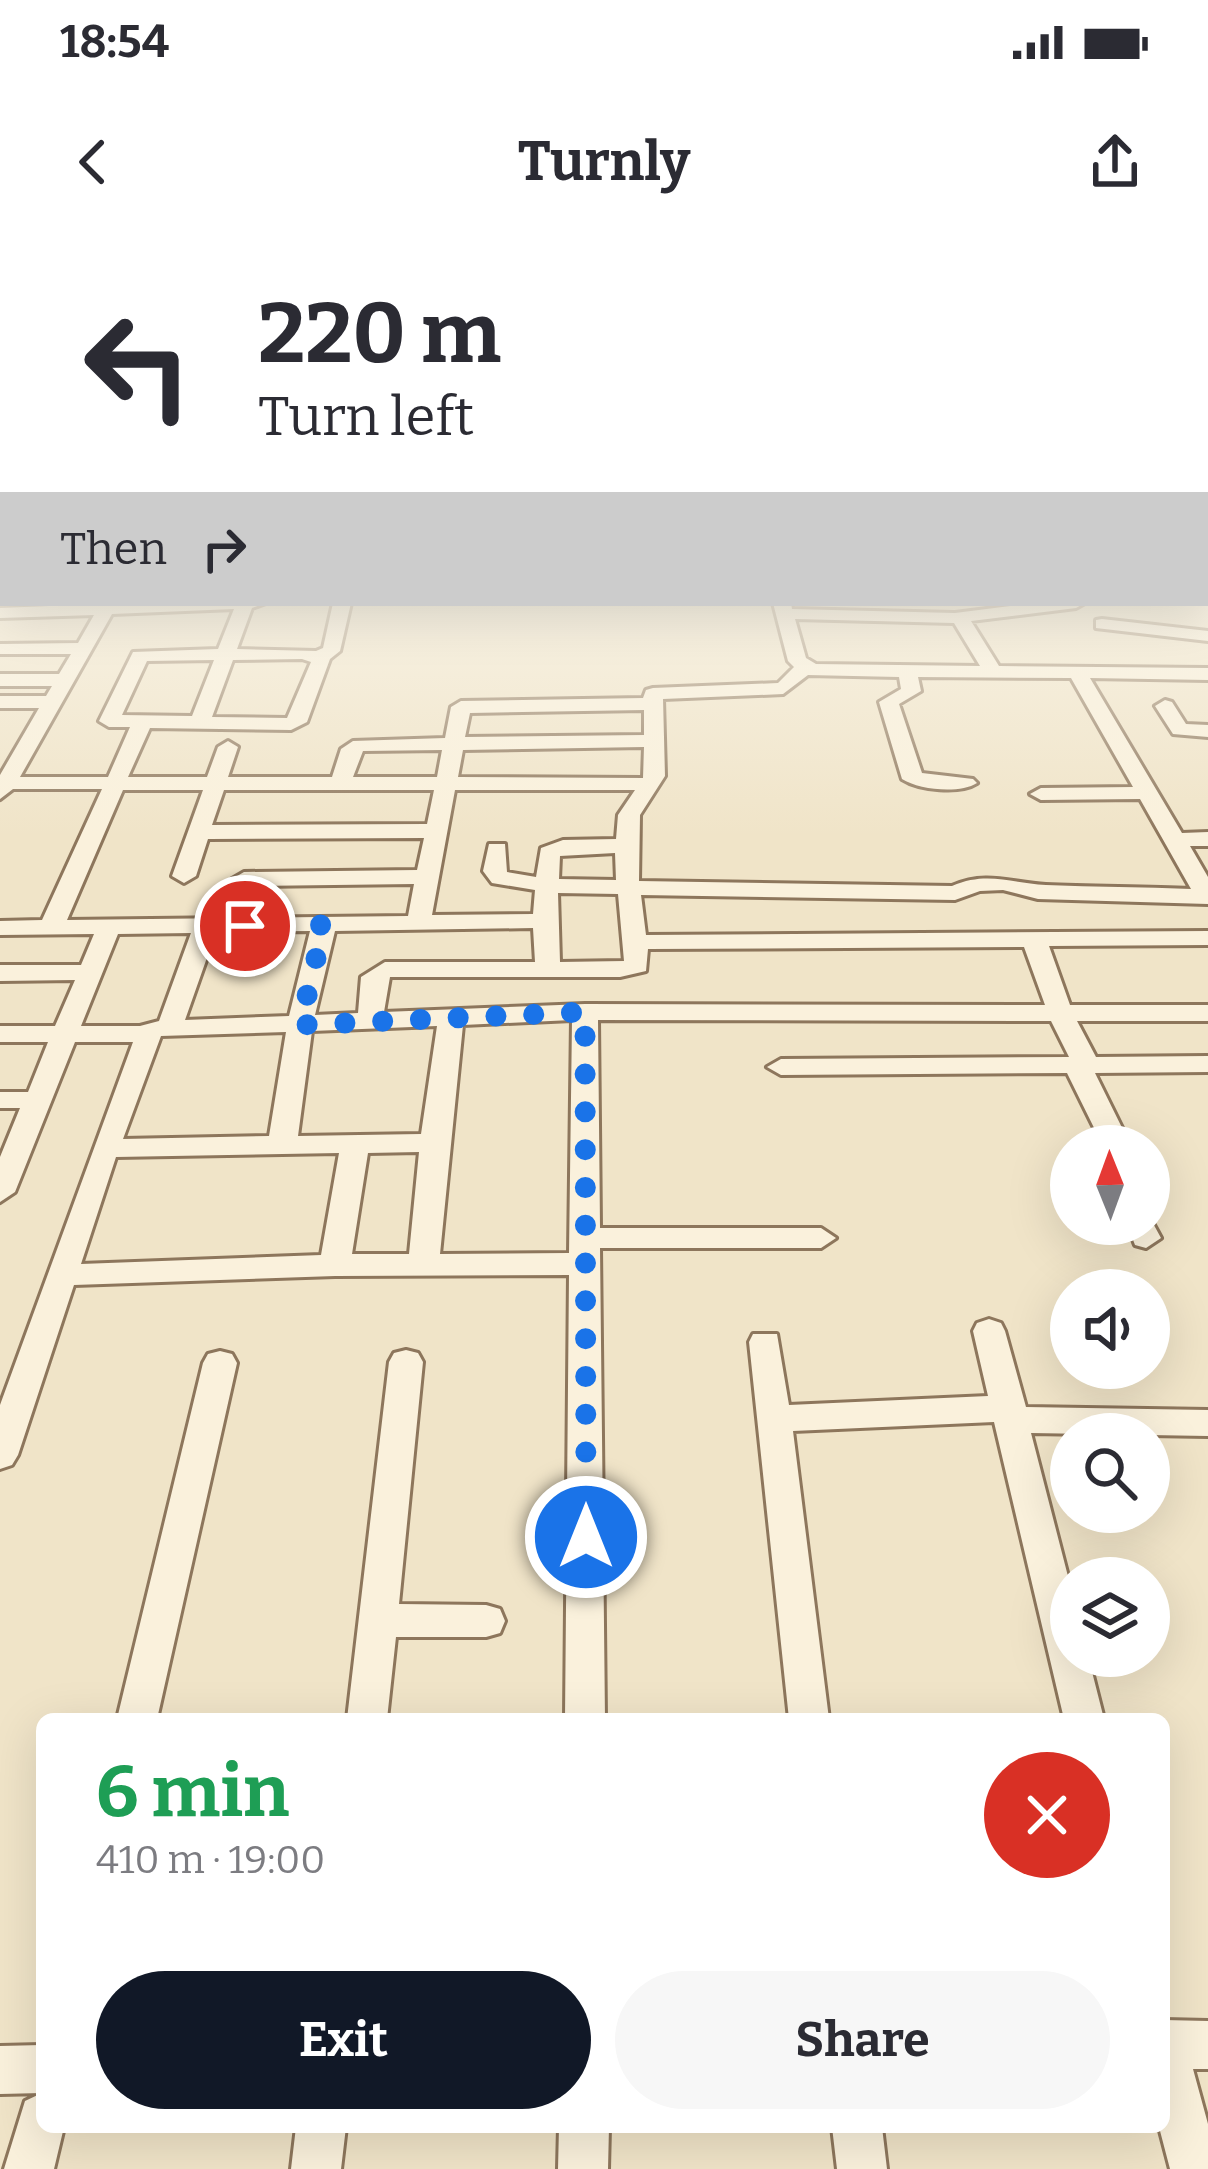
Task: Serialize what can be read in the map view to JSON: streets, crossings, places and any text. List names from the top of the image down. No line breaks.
{"north":"top","page":{"status":"18:54","header":"Turnly","turn":["220 m","Turn left"],"then":"Then","heading":["6 min","410 m · 19:00"],"buttons":["Exit","Share"]}}
